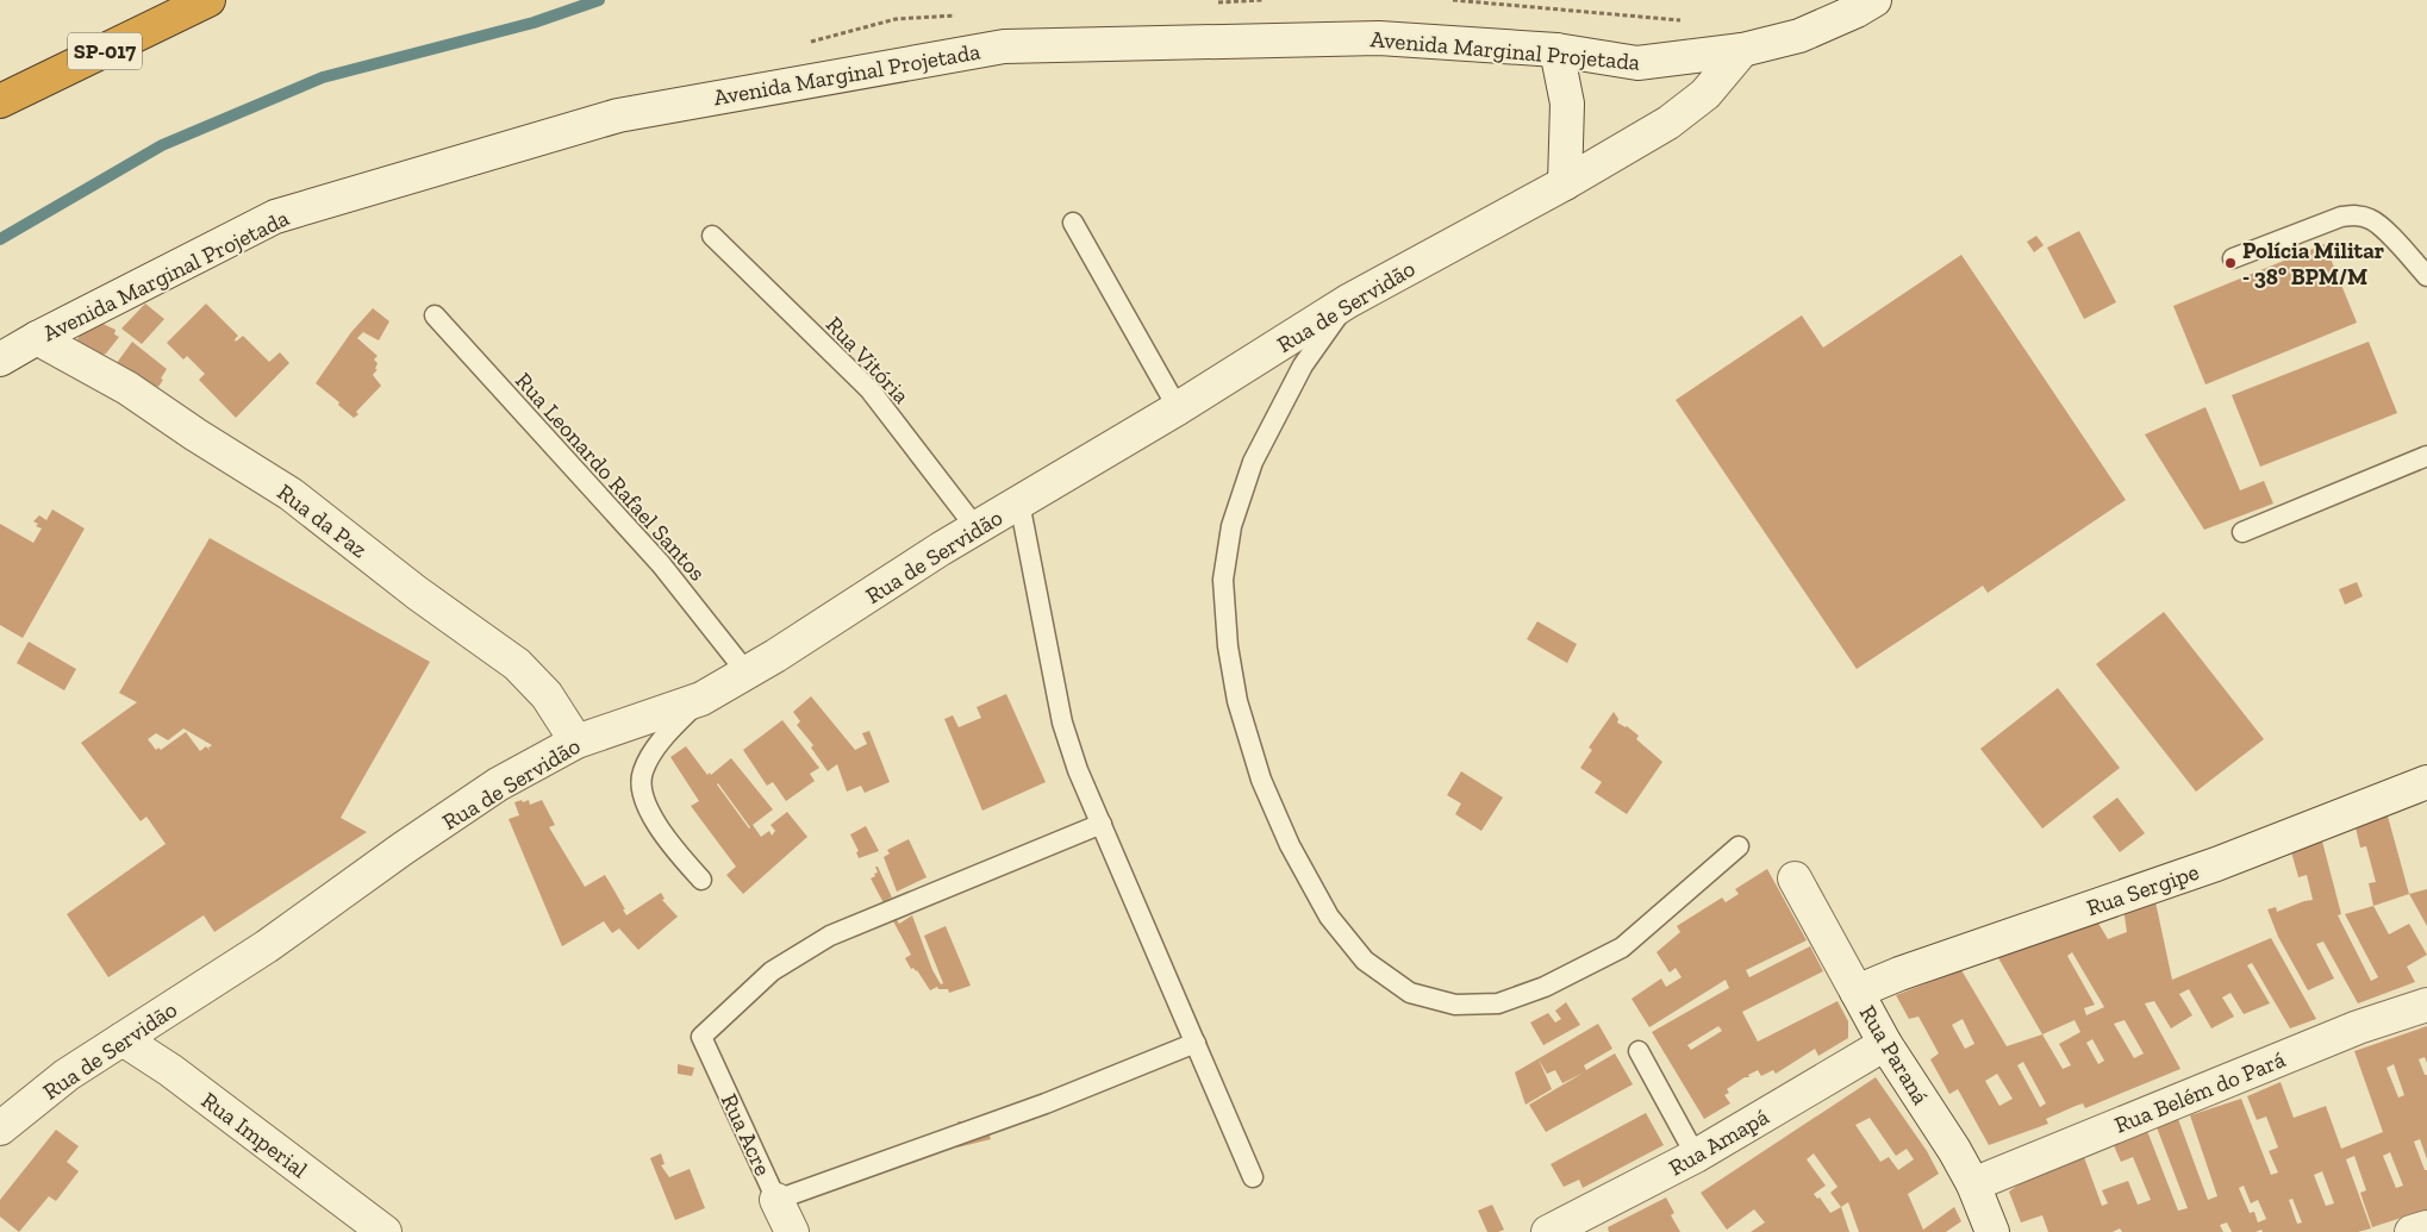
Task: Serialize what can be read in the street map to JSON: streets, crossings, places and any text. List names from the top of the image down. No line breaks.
{"streets":{"highway":["SP-017"],"street":["Avenida Marginal Projetada","Rua de Servidão","Rua da Paz","Rua Sergipe","Rua Paraná","Rua Belém do Pará","Rua Imperial","Rua Acre","Rua Amapá"],"lane":["Rua Vitória","Rua Leonardo Rafael Santos"]},"crossings":[["Avenida Marginal Projetada","Rua de Servidão"],["Avenida Marginal Projetada","Rua da Paz"],["Rua de Servidão","Rua Vitória"],["Rua de Servidão","Rua Leonardo Rafael Santos"],["Rua de Servidão","Rua da Paz"],["Rua de Servidão","Rua Imperial"],["Rua Sergipe","Rua Paraná"],["Rua Paraná","Rua Belém do Pará"],["Rua Paraná","Rua Amapá"]],"places":["Polícia Militar - 38º BPM/M"]}
